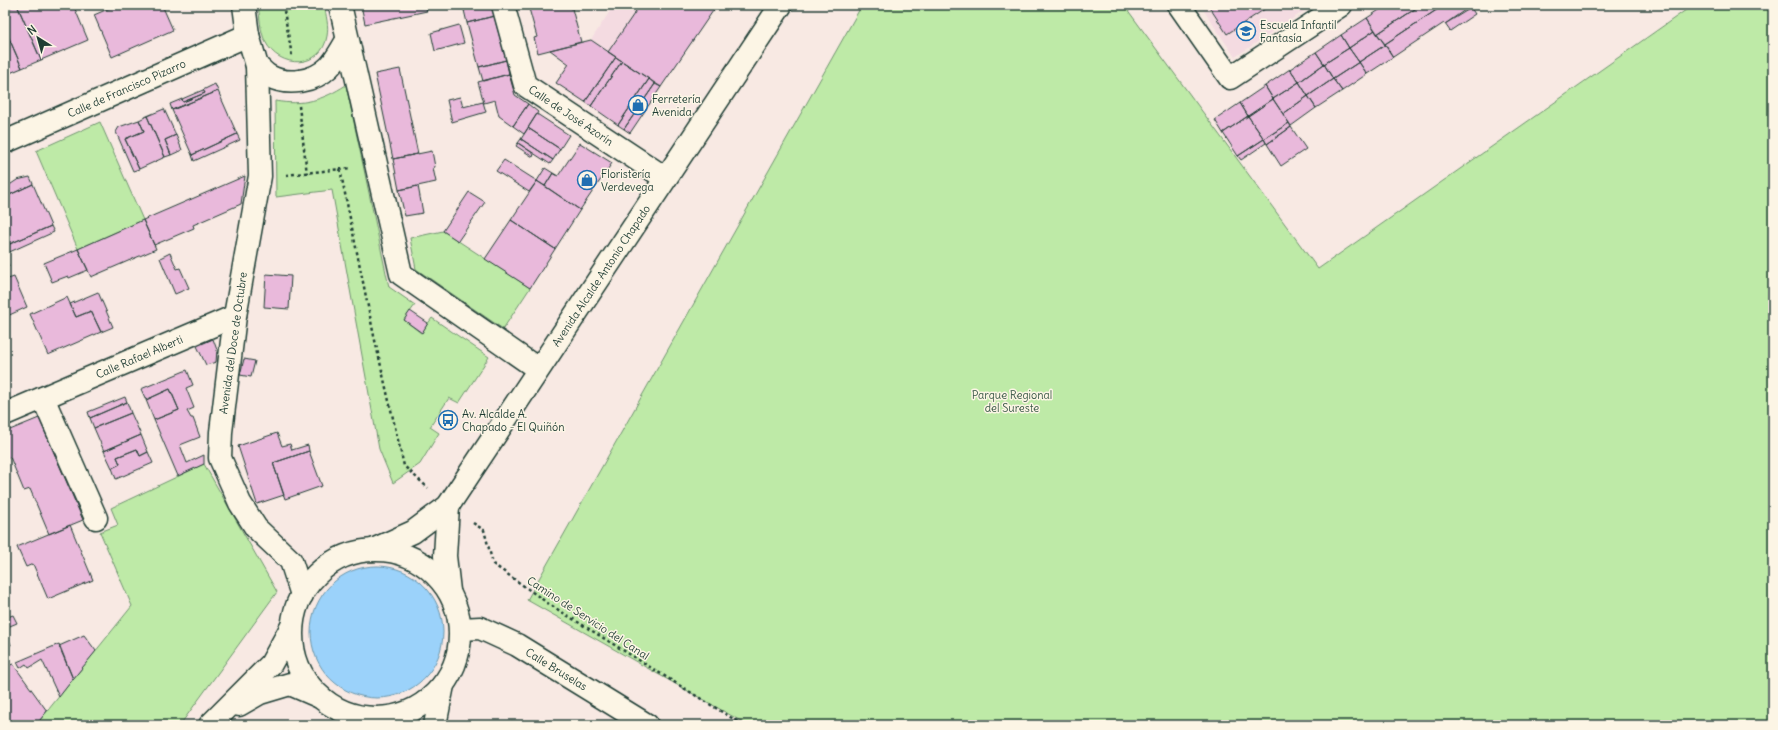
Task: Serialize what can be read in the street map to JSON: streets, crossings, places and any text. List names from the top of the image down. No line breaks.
{"streets":{"street":["Calle de Francisco Pizarro","Calle de José Azorín","Avenida Alcalde Antonio Chapado","Avenida del Doce de Octubre","Calle Rafael Alberti","Calle Bruselas"],"path":["Camino de Servicio del Canal"]},"crossings":[["Calle de Francisco Pizarro","Avenida del Doce de Octubre"],["Calle de José Azorín","Avenida Alcalde Antonio Chapado"],["Avenida Alcalde Antonio Chapado","Camino de Servicio del Canal"],["Avenida del Doce de Octubre","Calle Rafael Alberti"]],"parks":["Parque Regional del Sureste"],"places":{"school or university":["Escuela Infantil Fantasía"],"shop":["Ferretería Avenida","Floristería Verdevega"],"bus stop":["Av. Alcalde A. Chapado - El Quiñón"]},"north":"top left"}
